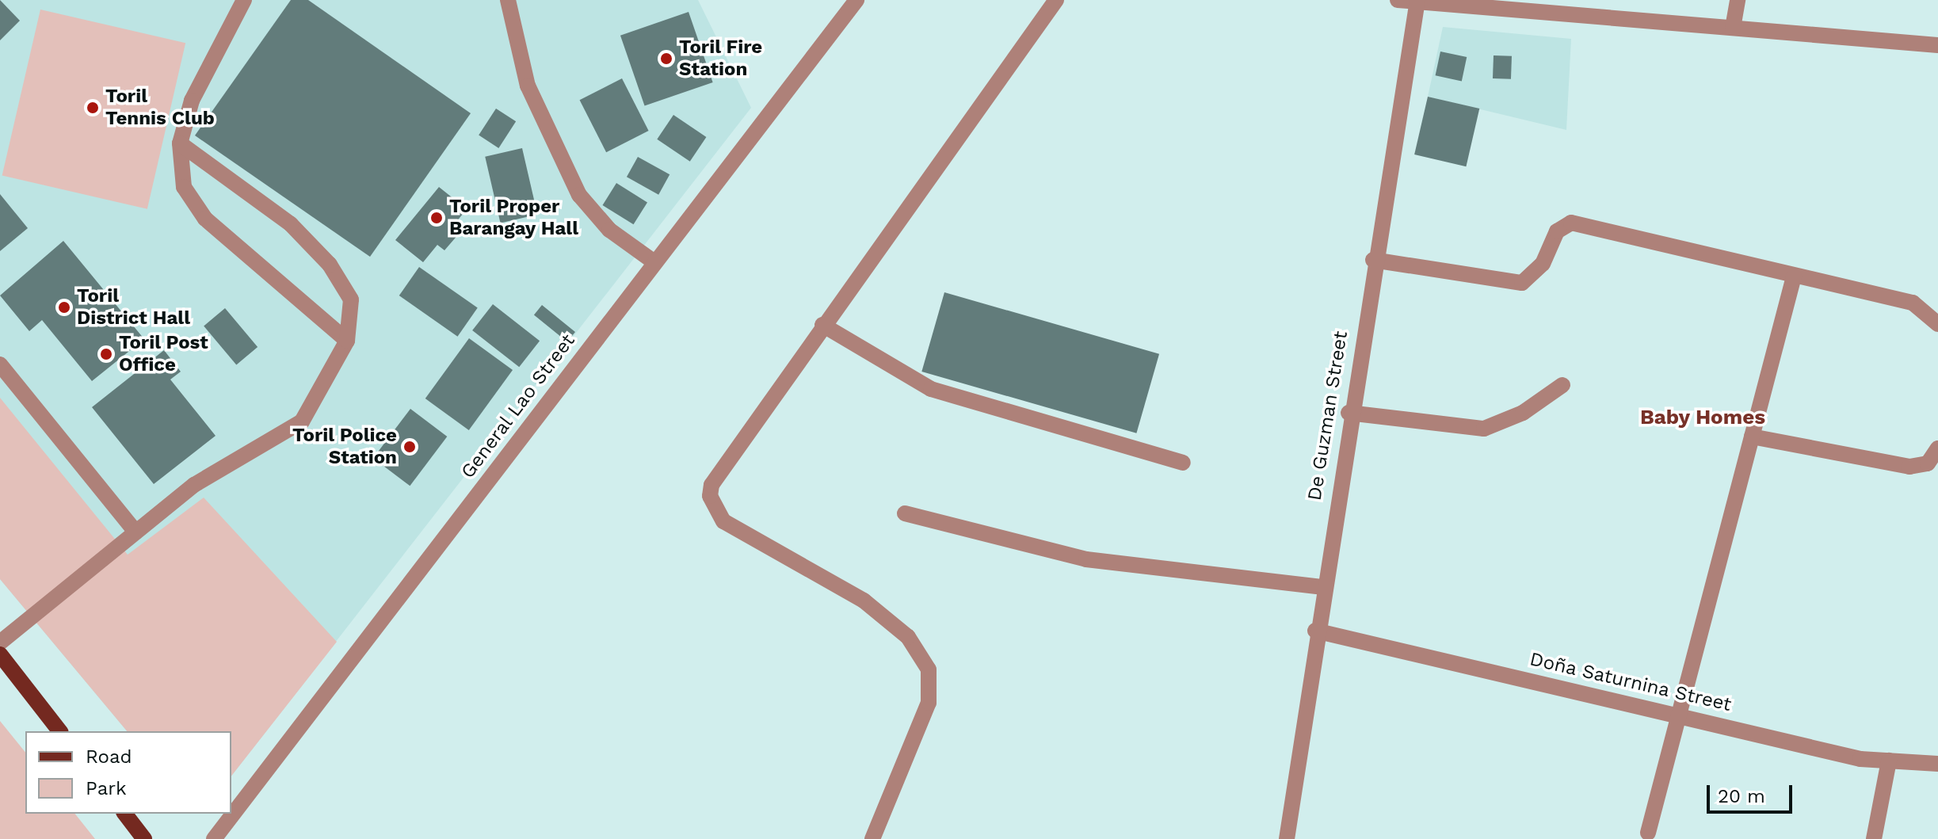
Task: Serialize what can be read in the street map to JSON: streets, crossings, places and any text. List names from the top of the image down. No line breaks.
{"streets":{"street":["General Lao Street","De Guzman Street","Doña Saturnina Street"]},"crossings":[["De Guzman Street","Doña Saturnina Street"]],"districts":["Baby Homes"],"places":["Toril Fire Station","Toril Tennis Club","Toril Proper Barangay Hall","Toril District Hall","Toril Post Office","Toril Police Station"],"legend":["Road","Park"],"scale_bar":"20 m"}
